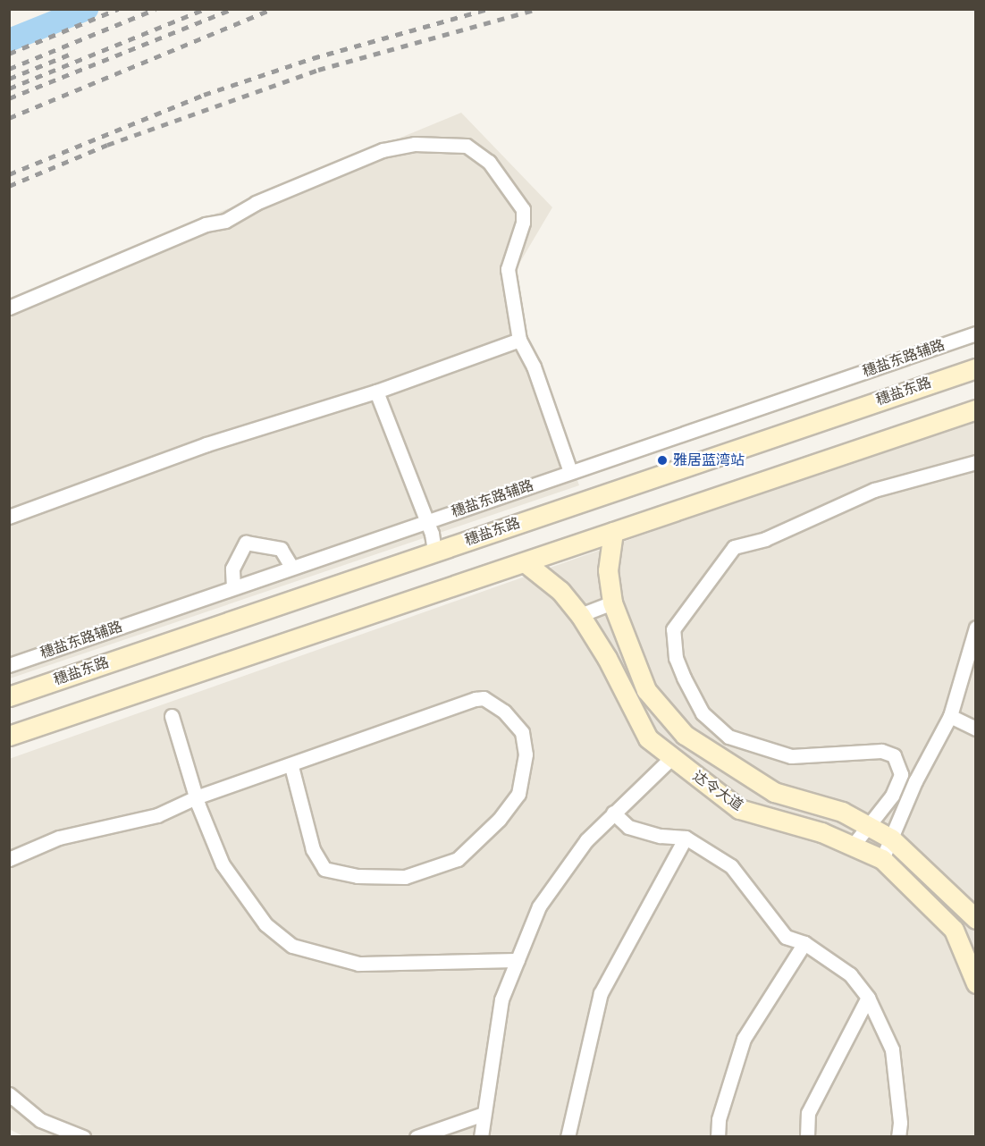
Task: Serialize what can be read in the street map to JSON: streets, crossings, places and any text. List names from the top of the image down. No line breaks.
{"streets":{"main road":["穗盐东路","达令大道"],"street":["穗盐东路辅路"]},"places":["雅居蓝湾站"]}
